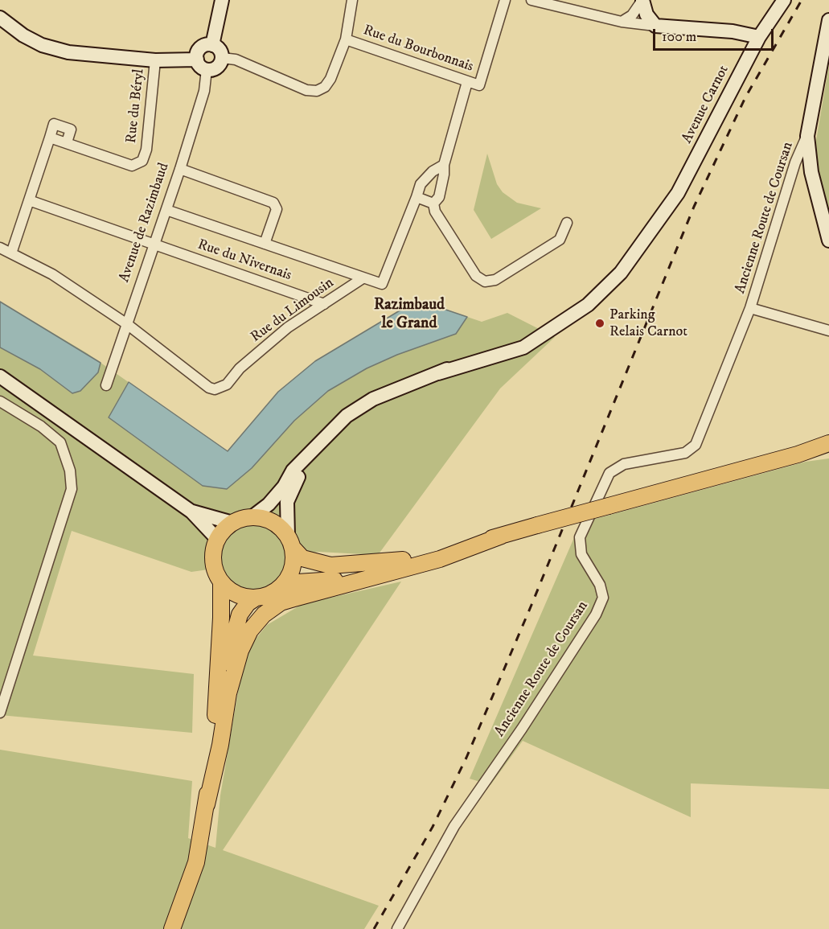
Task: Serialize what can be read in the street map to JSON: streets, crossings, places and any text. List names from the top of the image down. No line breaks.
{"streets":{"main road":["Avenue Carnot"],"street":["Rue du Bourbonnais","Rue du Béryl","Ancienne Route de Coursan","Avenue de Razimbaud","Rue du Nivernais","Rue du Limousin"]},"crossings":[["Avenue de Razimbaud","Rue du Nivernais"],["Avenue de Razimbaud","Rue du Limousin"],["Rue du Nivernais","Rue du Limousin"]],"districts":["Razimbaud le Grand"],"places":["Parking Relais Carnot"],"scale_bar":"100 m"}
